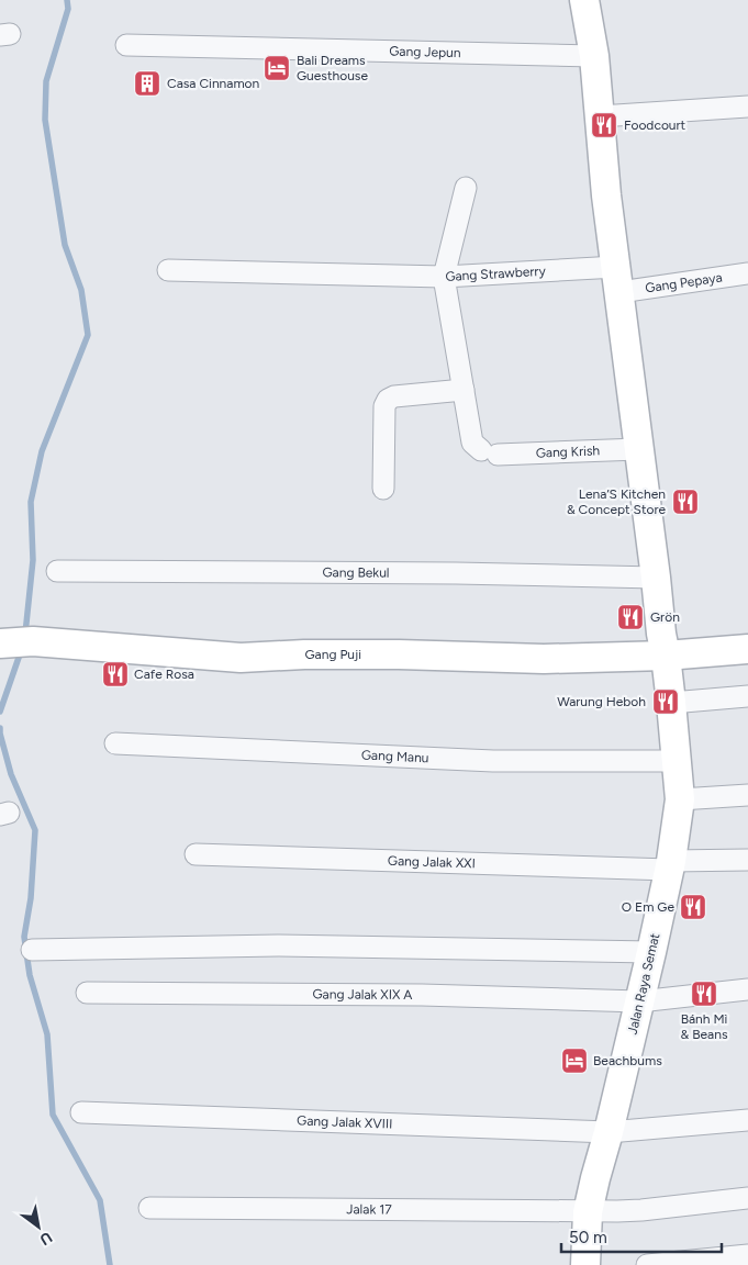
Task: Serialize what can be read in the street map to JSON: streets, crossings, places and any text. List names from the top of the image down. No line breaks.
{"streets":{"street":["Gang Jepun","Gang Strawberry","Gang Pepaya","Gang Krish","Gang Bekul","Gang Puji","Gang Manu","Gang Jalak XXI","Jalan Raya Semat","Gang Jalak XIX A","Gang Jalak XVIII","Jalak 17"]},"crossings":[["Gang Jepun","Jalan Raya Semat"],["Gang Strawberry","Gang Pepaya"],["Gang Strawberry","Gang Krish"],["Gang Strawberry","Jalan Raya Semat"],["Gang Pepaya","Jalan Raya Semat"],["Gang Krish","Jalan Raya Semat"],["Gang Bekul","Jalan Raya Semat"],["Gang Puji","Jalan Raya Semat"],["Gang Manu","Jalan Raya Semat"],["Gang Jalak XXI","Jalan Raya Semat"],["Jalan Raya Semat","Gang Jalak XIX A"],["Jalan Raya Semat","Gang Jalak XVIII"],["Jalan Raya Semat","Jalak 17"]],"places":{"hotel":["Bali Dreams Guesthouse","Beachbums"],"building":["Casa Cinnamon"],"restaurant":["Foodcourt","Lena’S Kitchen & Concept Store","Grön","Cafe Rosa","Warung Heboh","O Em Ge","Bánh Mì & Beans"]},"scale_bar":"50 m","north":"bottom right"}
